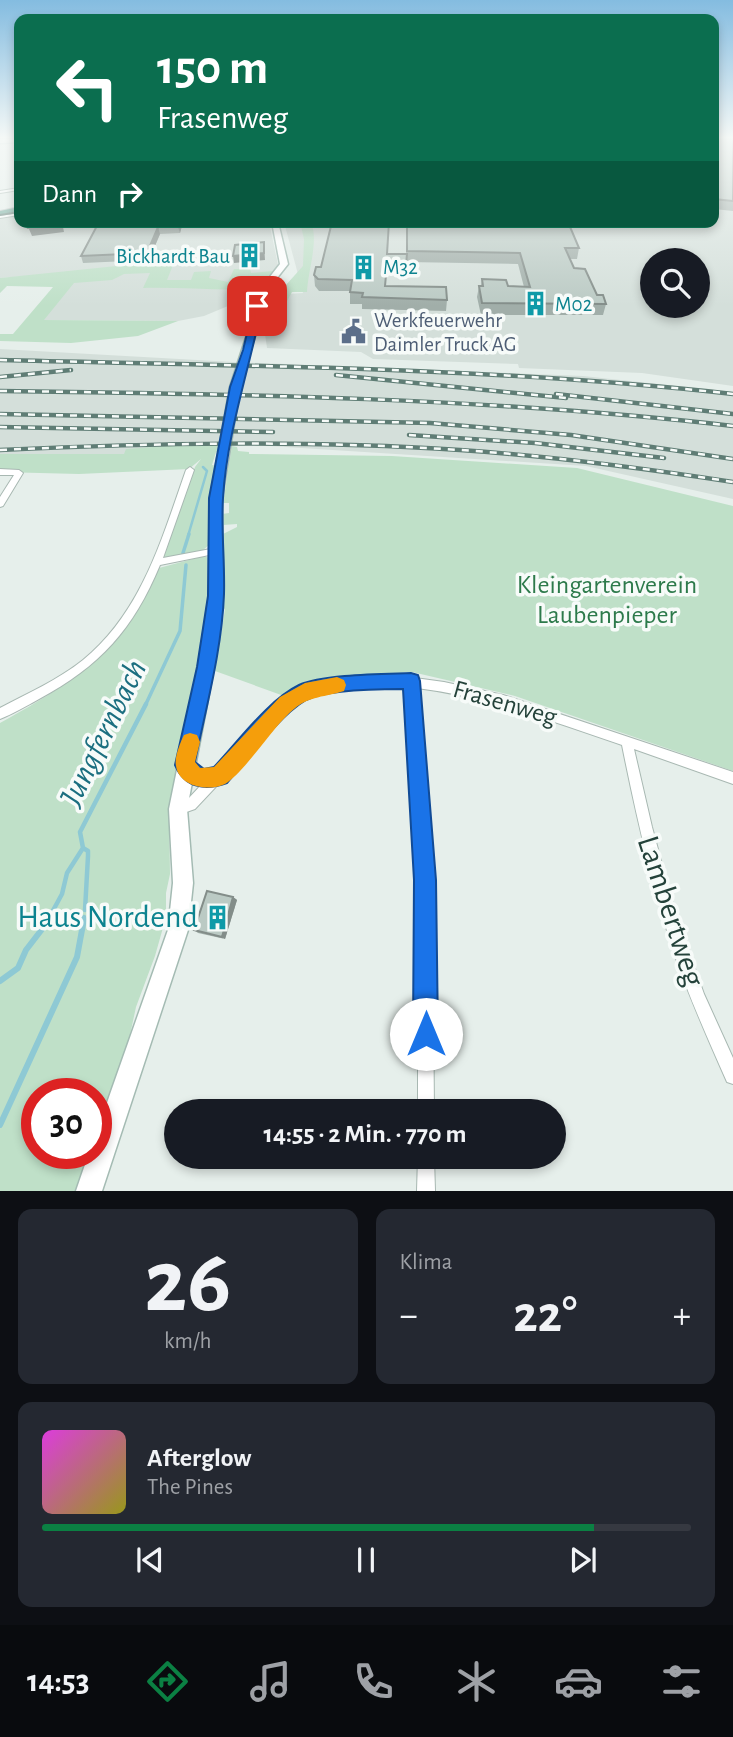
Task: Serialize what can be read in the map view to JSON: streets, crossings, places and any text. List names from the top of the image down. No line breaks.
{"streets":{"street":["Frasenweg","Lambertweg"]},"crossings":[["Frasenweg","Lambertweg"]],"water":["Jungfernbach"],"parks":["Kleingartenverein Laubenpieper"],"places":{"building":["Bickhardt Bau","M32","M02","Haus Nordend"],"public building":["Werkfeuerwehr Daimler Truck AG"]},"page":{"turn":["150 m","Frasenweg"],"then":"Dann","limit":"30","trip":"14:55 · 2 Min. · 770 m","tile":[["26","km/h"],"Klima"],"heat":["−","22°","+"],"song":["Afterglow","The Pines"],"tabs":"14:53"}}
